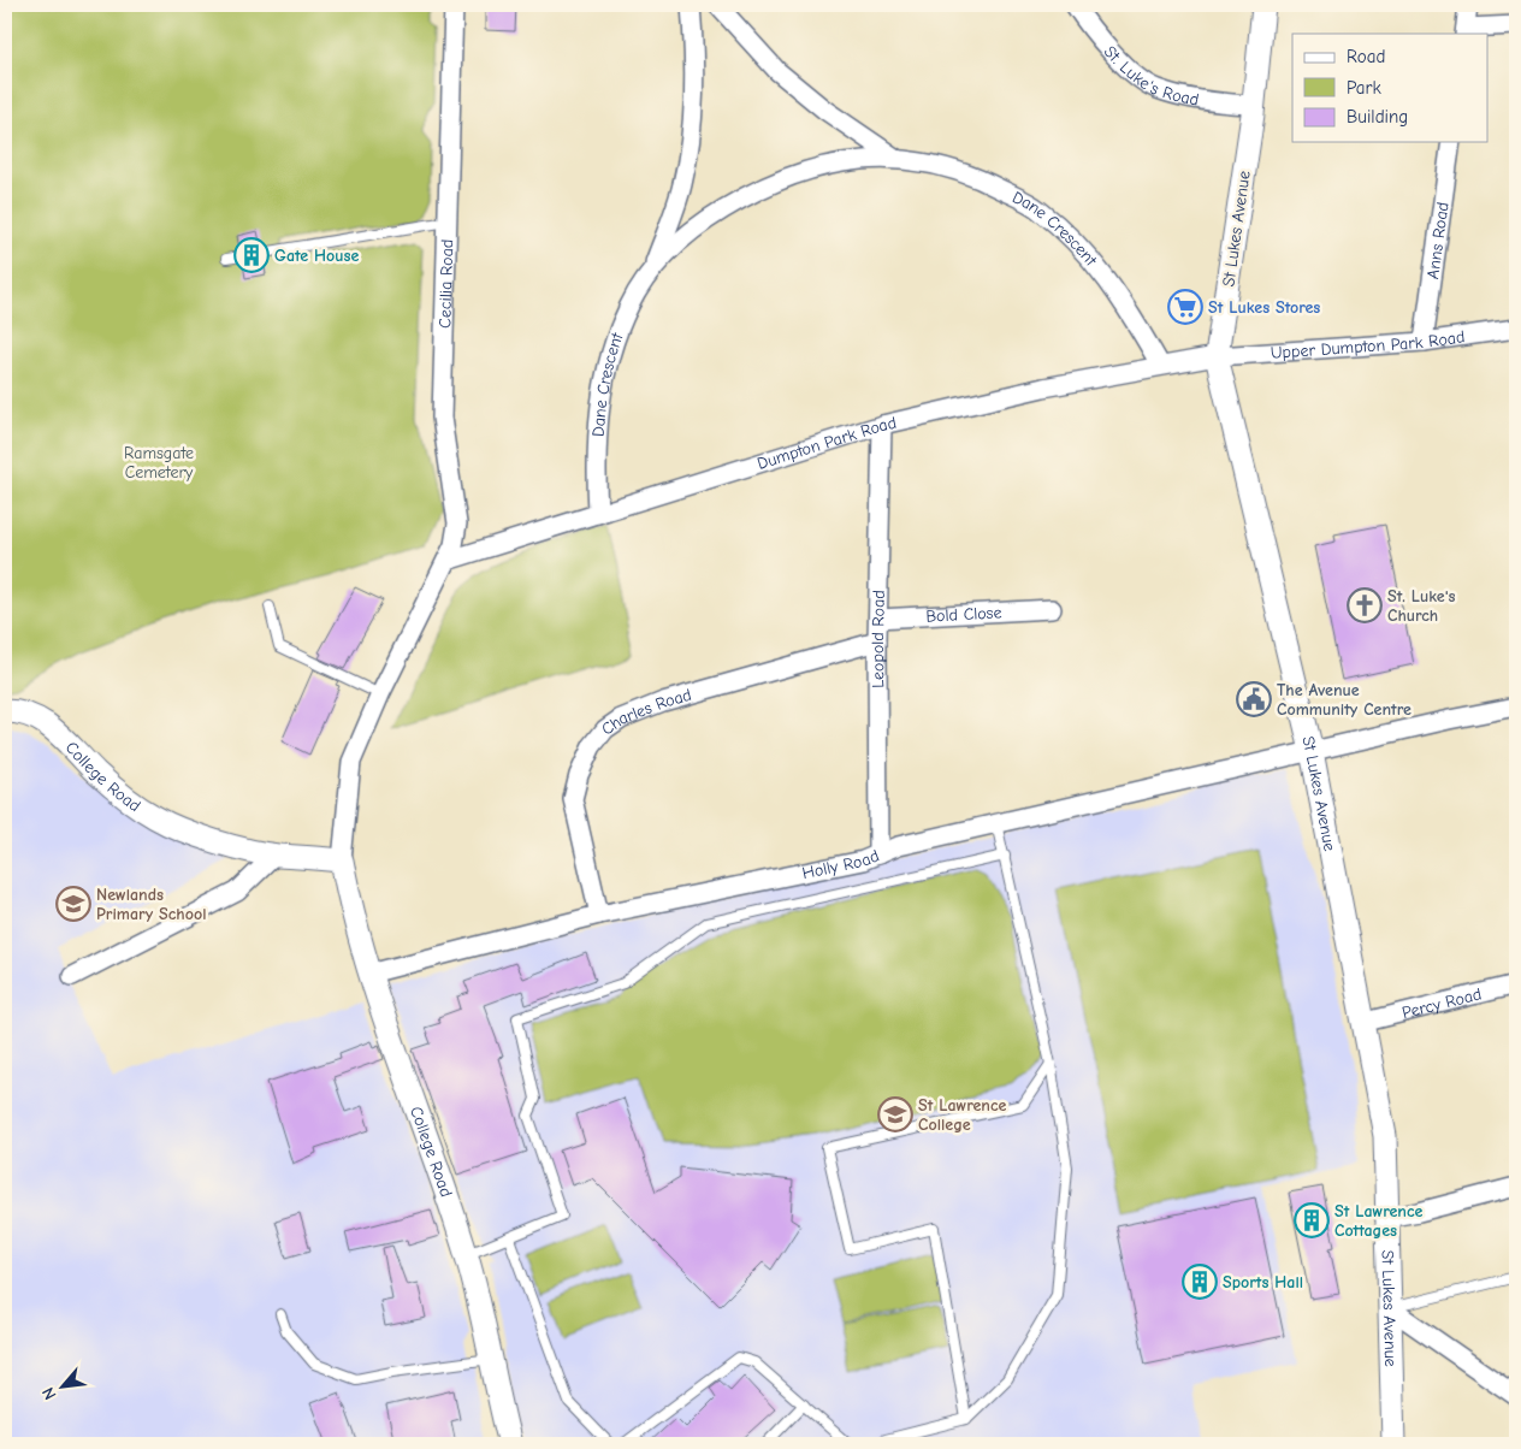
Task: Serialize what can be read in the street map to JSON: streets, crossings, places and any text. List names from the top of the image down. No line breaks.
{"streets":{"street":["St. Luke's Road","St Lukes Avenue","Dane Crescent","Anns Road","Cecilia Road","Upper Dumpton Park Road","Dumpton Park Road","Bold Close","Leopold Road","Charles Road","College Road","Holly Road","Percy Road"]},"crossings":[["St. Luke's Road","St Lukes Avenue"],["St Lukes Avenue","Upper Dumpton Park Road"],["St Lukes Avenue","Dumpton Park Road"],["St Lukes Avenue","Holly Road"],["St Lukes Avenue","Percy Road"],["Dane Crescent","Dumpton Park Road"],["Anns Road","Upper Dumpton Park Road"],["Cecilia Road","Dumpton Park Road"],["Cecilia Road","College Road"],["Upper Dumpton Park Road","Dumpton Park Road"],["Dumpton Park Road","Leopold Road"],["Dumpton Park Road","College Road"],["Bold Close","Leopold Road"],["Leopold Road","Charles Road"],["Leopold Road","Holly Road"],["Charles Road","Holly Road"],["College Road","Holly Road"]],"parks":["Ramsgate Cemetery"],"places":{"building":["Gate House","St Lawrence Cottages","Sports Hall"],"supermarket":["St Lukes Stores"],"church":["St. Luke's Church"],"public building":["The Avenue Community Centre"],"school or university":["Newlands Primary School","St Lawrence College"]},"legend":["Road","Park","Building"],"north":"bottom left"}
